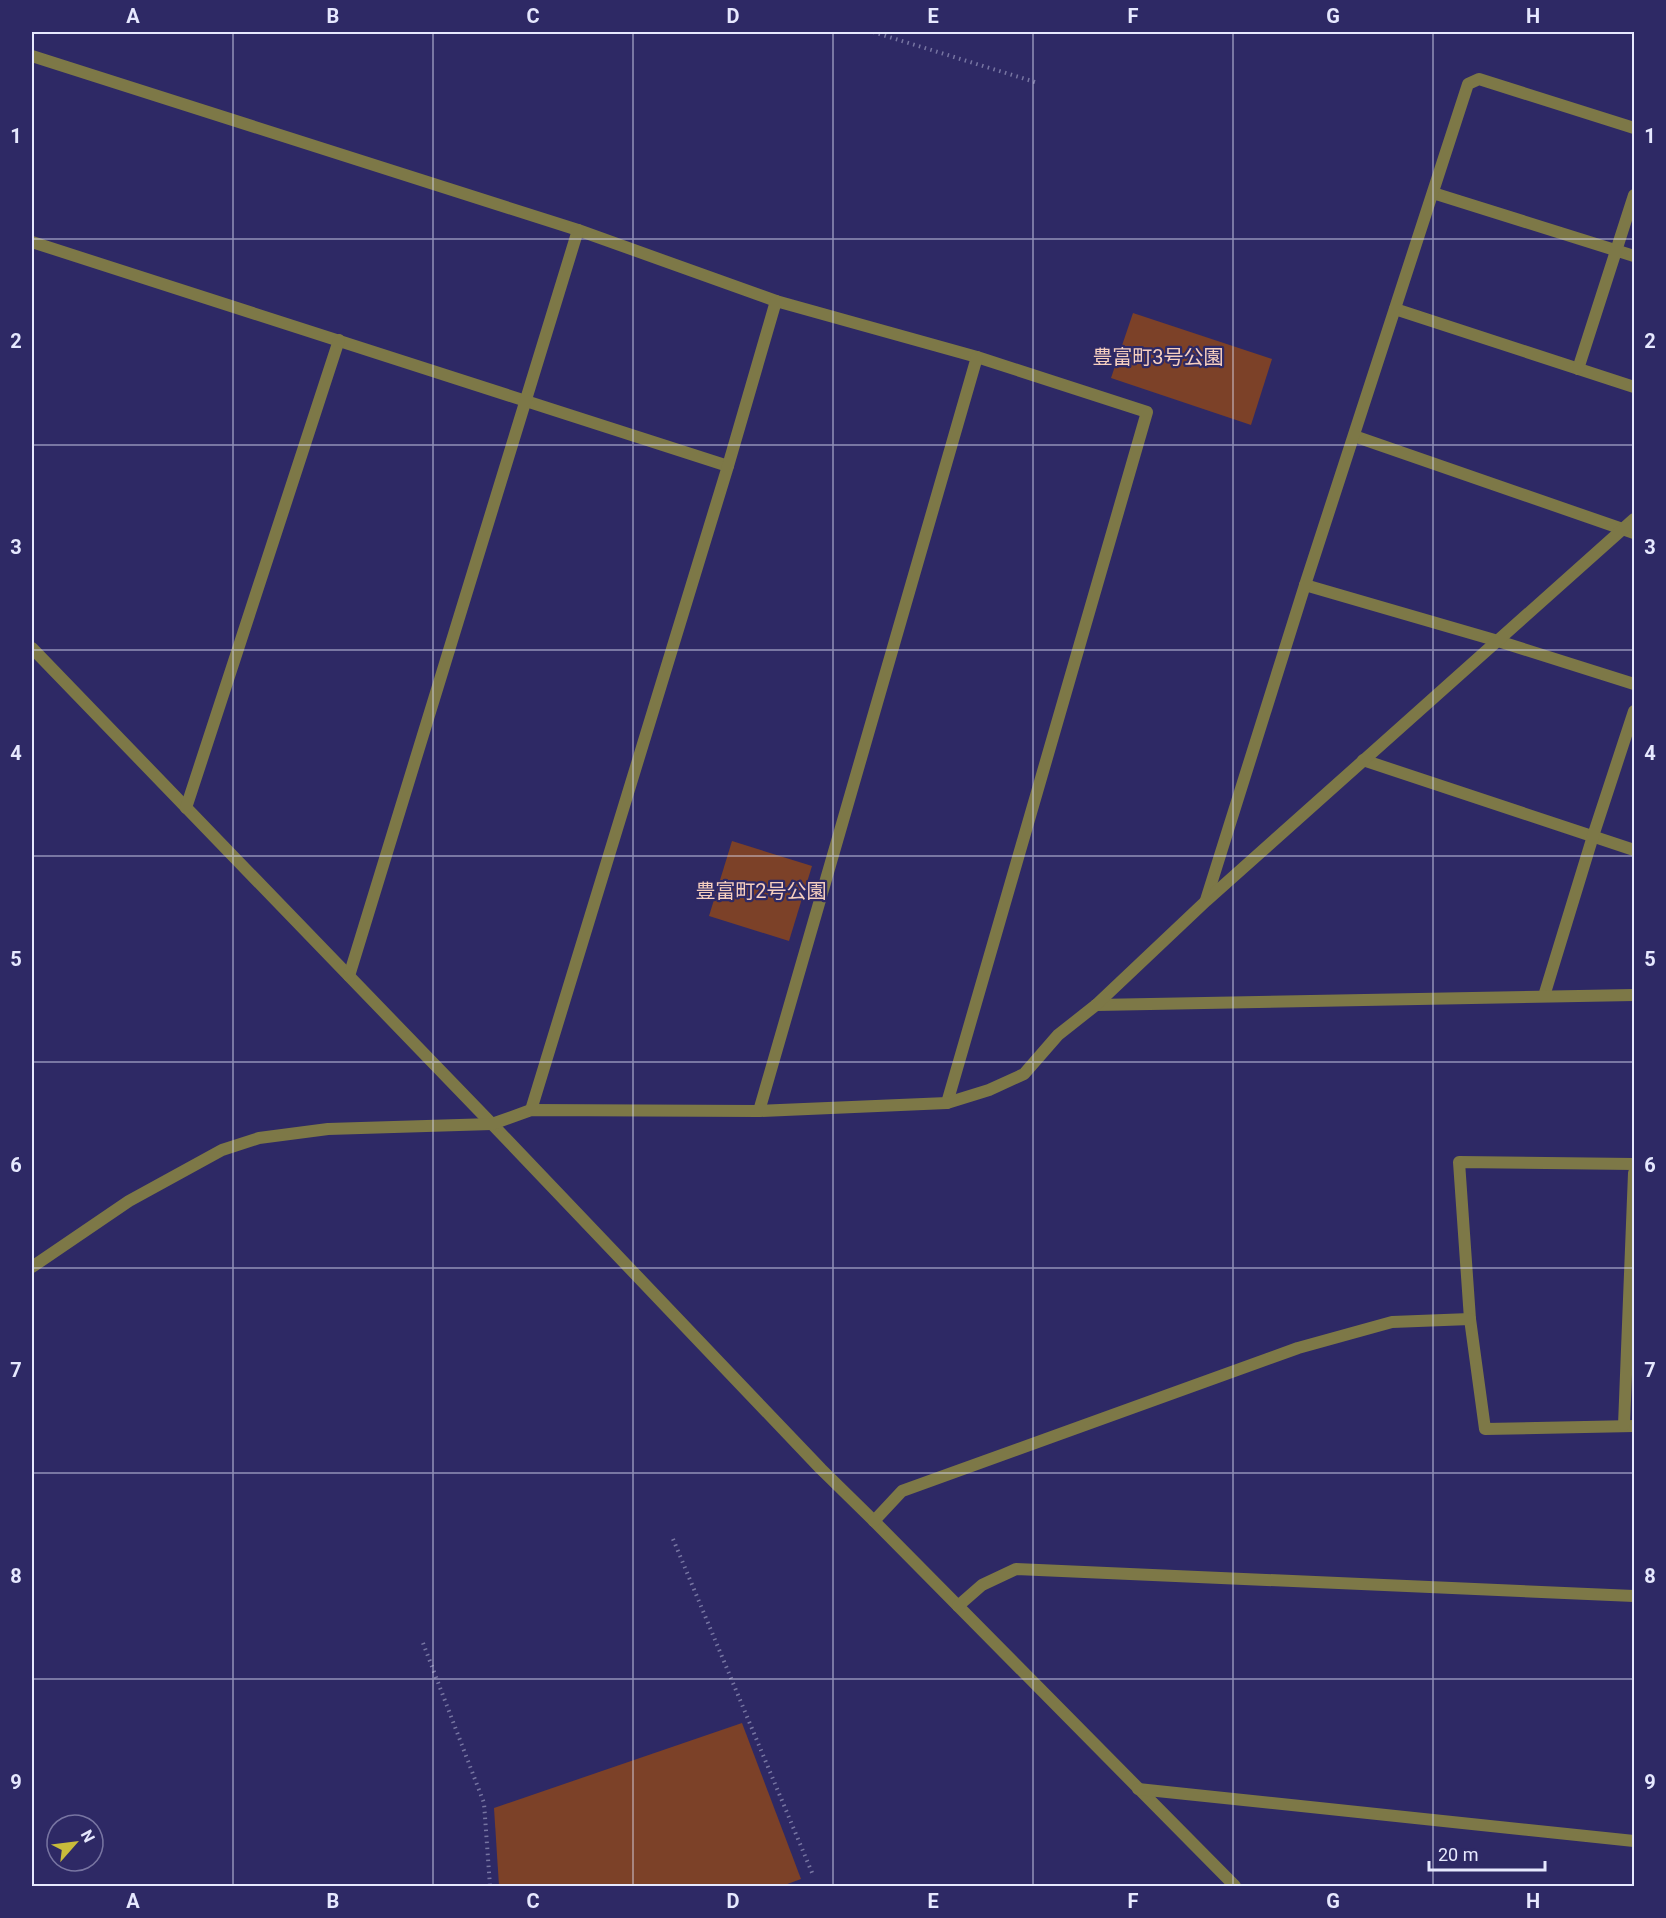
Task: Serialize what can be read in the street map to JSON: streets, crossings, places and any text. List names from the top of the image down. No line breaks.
{"parks":["豊富町3号公園","豊富町2号公園"],"scale_bar":"20 m","north":"top right","grid":{"columns":["A","B","C","D","E","F","G","H"],"rows":["1","2","3","4","5","6","7","8","9"]}}
